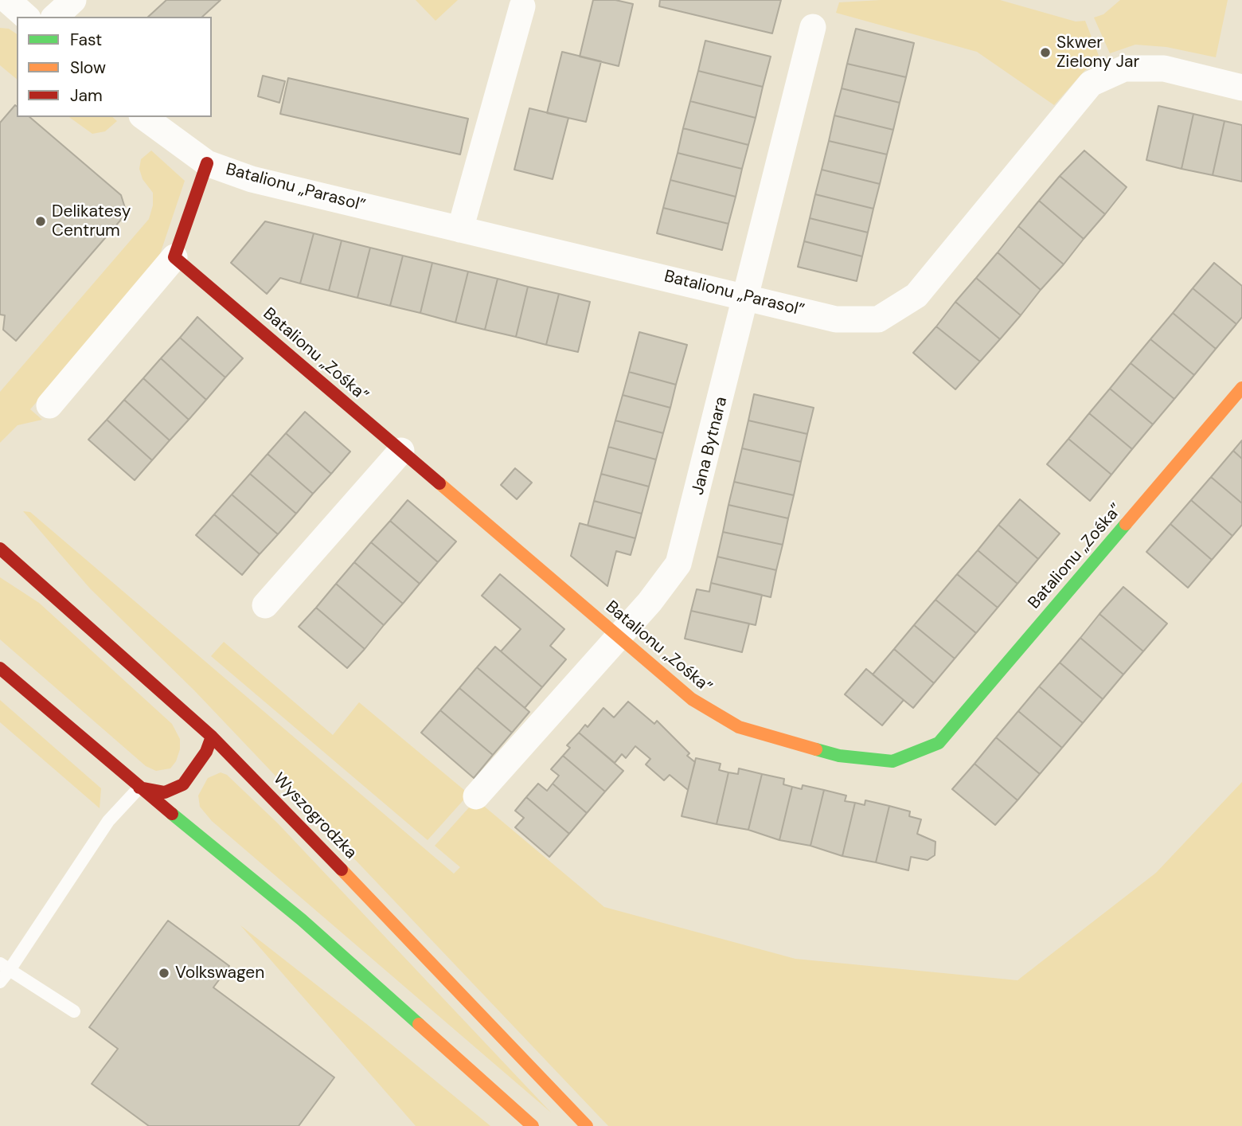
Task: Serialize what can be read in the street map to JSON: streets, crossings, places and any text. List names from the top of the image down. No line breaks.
{"streets":{"main road":["Batalionu „Zośka”","Wyszogrodzka"],"street":["Batalionu „Parasol”","Jana Bytnara"]},"crossings":[["Batalionu „Parasol”","Jana Bytnara"],["Batalionu „Zośka”","Jana Bytnara"]],"places":["Skwer Zielony Jar","Delikatesy Centrum","Volkswagen"],"legend":["Fast","Slow","Jam"]}
